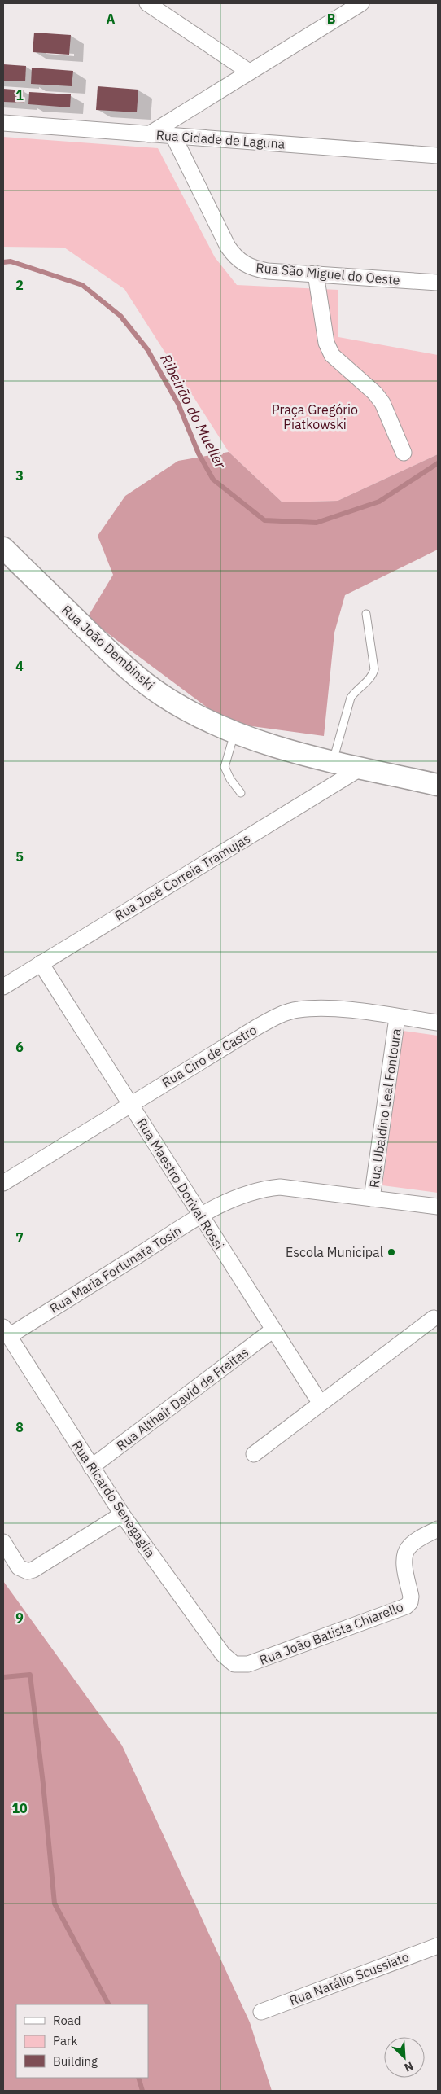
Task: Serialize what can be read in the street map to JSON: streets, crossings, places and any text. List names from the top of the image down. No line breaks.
{"streets":{"main road":["Rua João Dembinski"],"street":["Rua Cidade de Laguna","Rua São Miguel do Oeste","Rua José Correia Tramujas","Rua Ciro de Castro","Rua Ubaldino Leal Fontoura","Rua Maestro Dorival Rossi","Rua Maria Fortunata Tosin","Rua Althair David de Freitas","Rua Ricardo Senegaglia","Rua João Batista Chiarello","Rua Natálio Scussiato"]},"crossings":[["Rua Cidade de Laguna","Rua São Miguel do Oeste"],["Rua João Dembinski","Rua José Correia Tramujas"],["Rua José Correia Tramujas","Rua Maestro Dorival Rossi"],["Rua Ciro de Castro","Rua Ubaldino Leal Fontoura"],["Rua Ciro de Castro","Rua Maestro Dorival Rossi"],["Rua Ubaldino Leal Fontoura","Rua Maria Fortunata Tosin"],["Rua Maestro Dorival Rossi","Rua Maria Fortunata Tosin"],["Rua Maestro Dorival Rossi","Rua Althair David de Freitas"],["Rua Maria Fortunata Tosin","Rua Ricardo Senegaglia"],["Rua Althair David de Freitas","Rua Ricardo Senegaglia"],["Rua Ricardo Senegaglia","Rua João Batista Chiarello"]],"water":["Ribeirão do Mueller"],"parks":["Praça Gregório Piatkowski"],"places":["Escola Municipal"],"legend":["Road","Park","Building"],"north":"bottom right","grid":{"columns":["A","B"],"rows":["1","2","3","4","5","6","7","8","9","10"]}}
